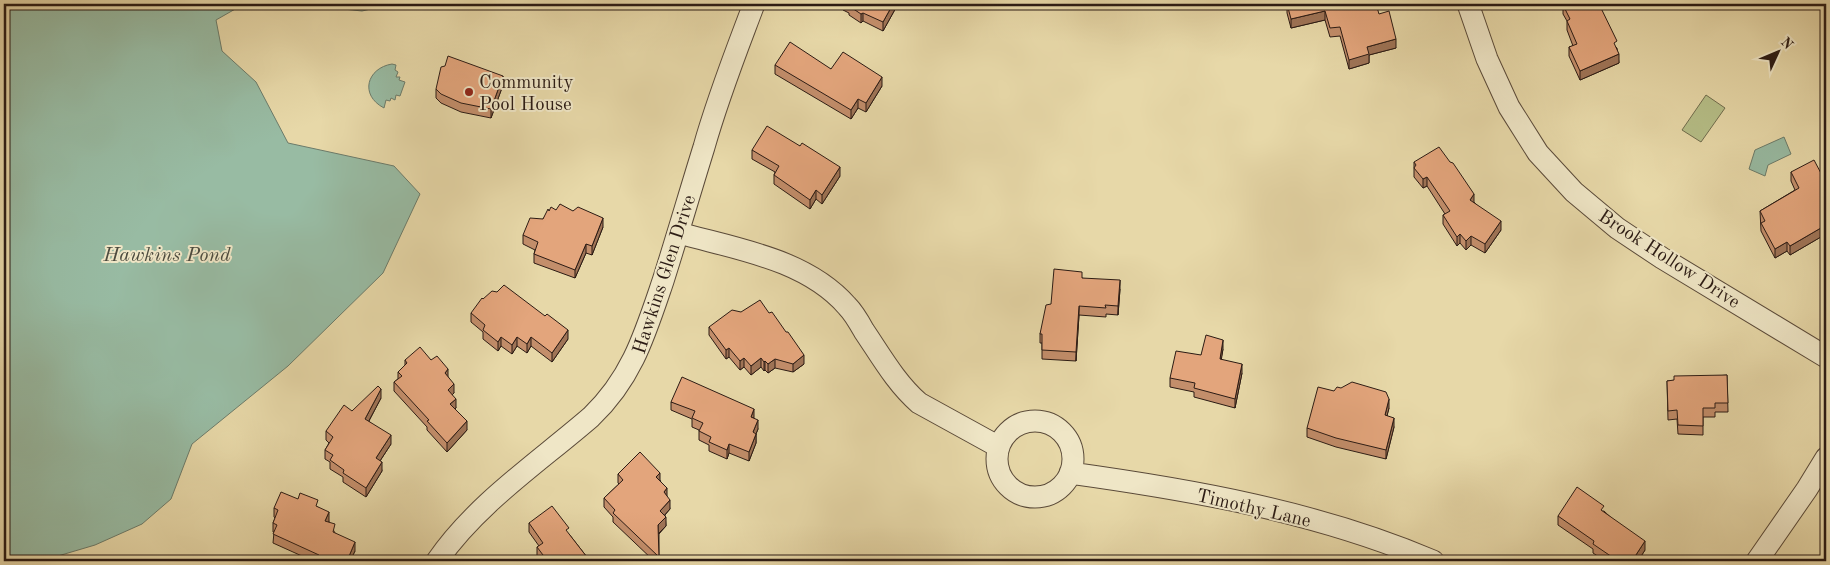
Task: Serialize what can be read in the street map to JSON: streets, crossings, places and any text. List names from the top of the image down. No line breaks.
{"streets":{"street":["Brook Hollow Drive","Hawkins Glen Drive","Timothy Lane"]},"water":["Hawkins Pond"],"places":["Community Pool House"],"north":"top right"}
